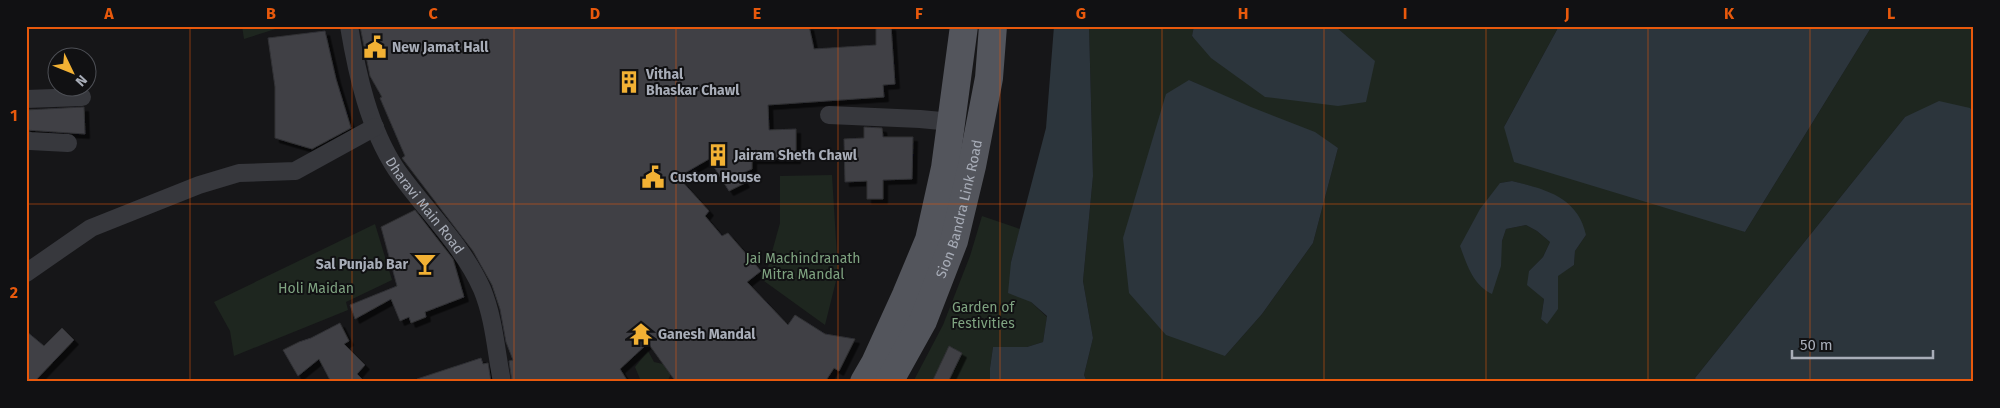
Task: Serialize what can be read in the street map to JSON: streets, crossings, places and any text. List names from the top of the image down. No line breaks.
{"streets":{"main road":["Sion Bandra Link Road"],"street":["Dharavi Main Road"]},"parks":["Jai Machindranath Mitra Mandal","Holi Maidan","Garden of Festivities"],"places":{"public building":["New Jamat Hall","Custom House"],"building":["Vithal Bhaskar Chawl","Jairam Sheth Chawl"],"bar":["Sal Punjab Bar"],"temple":["Ganesh Mandal"]},"scale_bar":"50 m","north":"bottom right","grid":{"columns":["A","B","C","D","E","F","G","H","I","J","K","L"],"rows":["1","2"]}}
